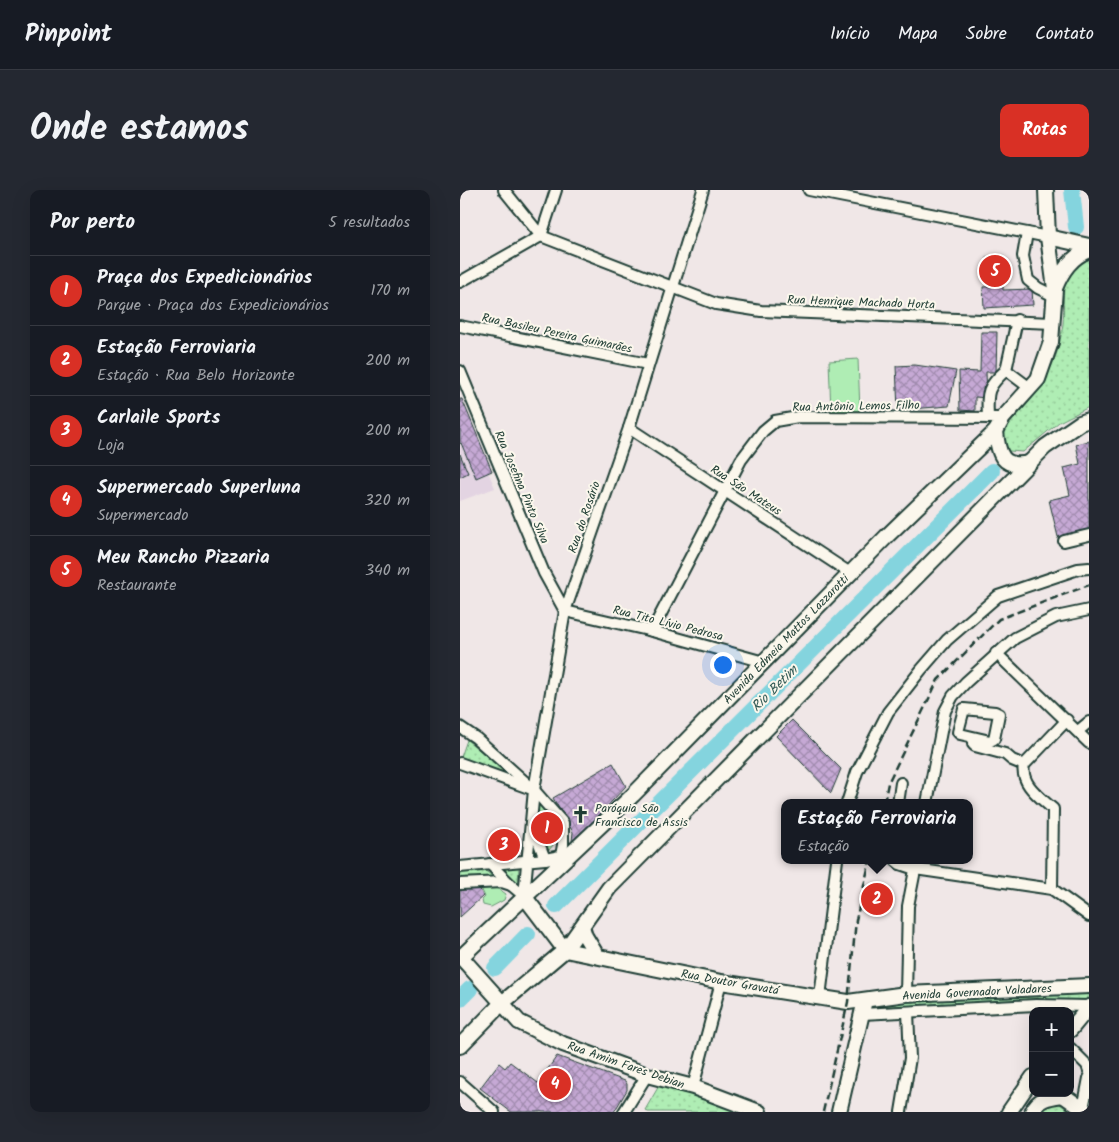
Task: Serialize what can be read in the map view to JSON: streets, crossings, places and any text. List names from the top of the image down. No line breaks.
{"streets":{"main road":["Avenida Edmeia Mattos Lazzarotti","Rua Doutor Gravatá","Avenida Governador Valadares","Rua Amim Fares Debian"],"street":["Rua Henrique Machado Horta","Rua Basileu Pereira Guimarães","Rua Antônio Lemos Filho","Rua Josefina Pinto Silva","Rua São Mateus","Rua do Rosário","Rua Tito Lívio Pedrosa"]},"crossings":[["Rua Henrique Machado Horta","Rua do Rosário"],["Rua Henrique Machado Horta","Avenida Edmeia Mattos Lazzarotti"],["Rua Basileu Pereira Guimarães","Rua do Rosário"],["Rua Antônio Lemos Filho","Rua São Mateus"],["Rua Antônio Lemos Filho","Rua Tito Lívio Pedrosa"],["Rua Antônio Lemos Filho","Avenida Edmeia Mattos Lazzarotti"],["Rua Josefina Pinto Silva","Rua do Rosário"],["Rua Josefina Pinto Silva","Rua Tito Lívio Pedrosa"],["Rua São Mateus","Rua do Rosário"],["Rua São Mateus","Avenida Edmeia Mattos Lazzarotti"],["Rua do Rosário","Rua Tito Lívio Pedrosa"],["Rua do Rosário","Avenida Edmeia Mattos Lazzarotti"],["Rua Tito Lívio Pedrosa","Avenida Edmeia Mattos Lazzarotti"],["Avenida Edmeia Mattos Lazzarotti","Rua Amim Fares Debian"],["Rua Doutor Gravatá","Avenida Governador Valadares"]],"water":["Rio Betim"],"places":{"church":["Paróquia São Francisco de Assis"]},"page":{"header":"Pinpoint","nav":["Início","Mapa","Sobre","Contato"],"title":"Onde estamos","buttons":"Rotas","heading":["Por perto","5 resultados"],"pins":["5","1","3","2","4"],"list":[{"mark":"1","name":"Praça dos Expedicionários","note":"Parque · Praça dos Expedicionários","value":"170 m"},{"mark":"2","name":"Estação Ferroviaria","note":"Estação · Rua Belo Horizonte","value":"200 m"},{"mark":"3","name":"Carlaile Sports","note":"Loja","value":"200 m"},{"mark":"4","name":"Supermercado Superluna","note":"Supermercado","value":"320 m"},{"mark":"5","name":"Meu Rancho Pizzaria","note":"Restaurante","value":"340 m"}],"popup":["Estação Ferroviaria","Estação"],"map_buttons":["+","−"]}}
